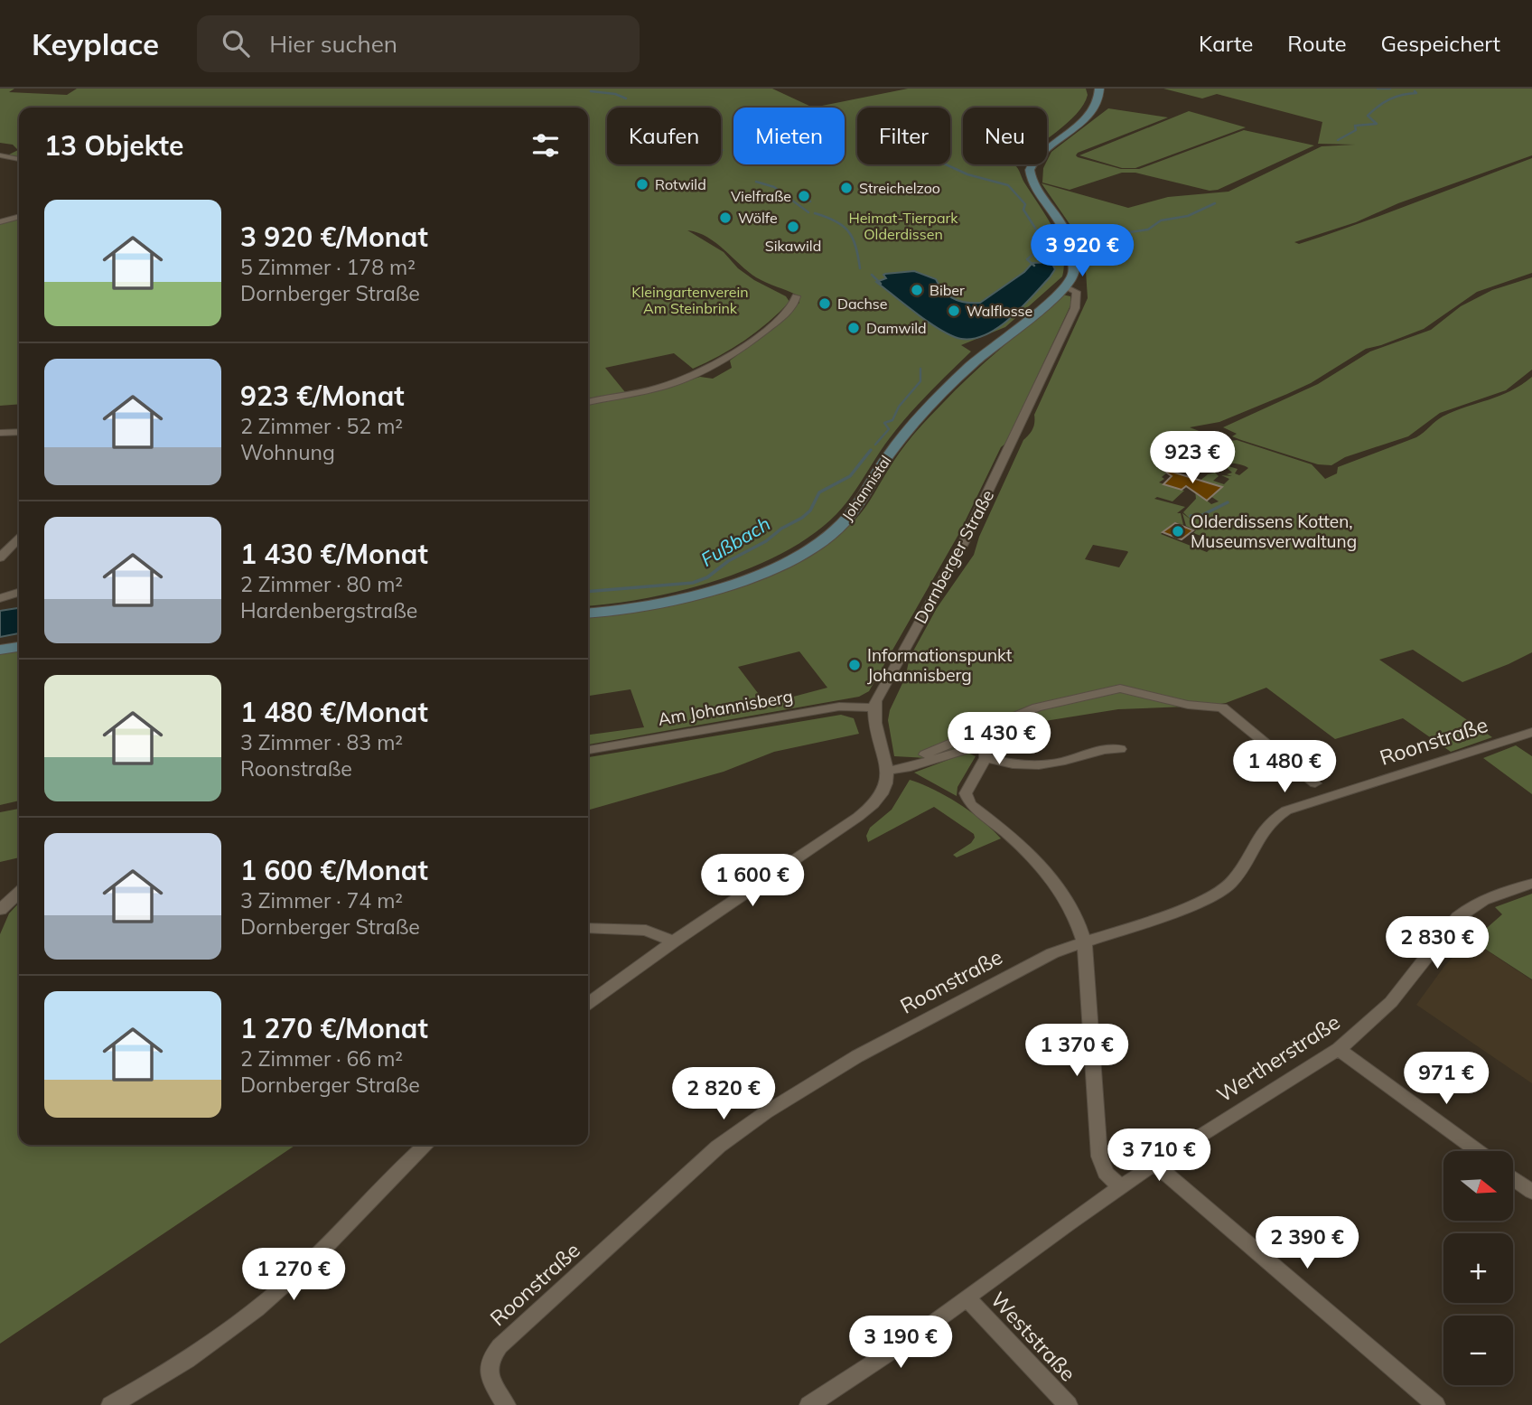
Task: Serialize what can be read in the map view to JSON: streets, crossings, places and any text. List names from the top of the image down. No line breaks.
{"streets":{"main road":["Johannistal"],"street":["Dornberger Straße","Am Johannisberg","Roonstraße","Wertherstraße","Weststraße"]},"crossings":[["Johannistal","Dornberger Straße"],["Dornberger Straße","Am Johannisberg"],["Wertherstraße","Weststraße"]],"water":["Fußbach"],"parks":["Heimat-Tierpark Olderdissen","Kleingartenverein Am Steinbrink"],"places":["Rotwild","Streichelzoo","Vielfraße","Wölfe","Sikawild","Biber","Dachse","Walflosse","Damwild","Olderdissens Kotten, Museumsverwaltung","Informationspunkt Johannisberg"],"north":"right","page":{"header":"Keyplace","search":"Hier suchen","nav":["Karte","Route","Gespeichert"],"chip":["Kaufen","Mieten","Filter","Neu"],"heading":"13 Objekte","list":[{"name":"3 920 €/Monat","note":"5 Zimmer · 178 m² · Dornberger Straße"},{"name":"923 €/Monat","note":"2 Zimmer · 52 m² · Wohnung"},{"name":"1 430 €/Monat","note":"2 Zimmer · 80 m² · Hardenbergstraße"},{"name":"1 480 €/Monat","note":"3 Zimmer · 83 m² · Roonstraße"},{"name":"1 600 €/Monat","note":"3 Zimmer · 74 m² · Dornberger Straße"},{"name":"1 270 €/Monat","note":"2 Zimmer · 66 m² · Dornberger Straße"}],"price":["3 920 €","923 €","1 430 €","1 480 €","1 600 €","2 830 €","1 370 €","971 €","2 820 €","3 710 €","2 390 €","1 270 €","3 190 €"],"map_buttons":["+","−"]}}
